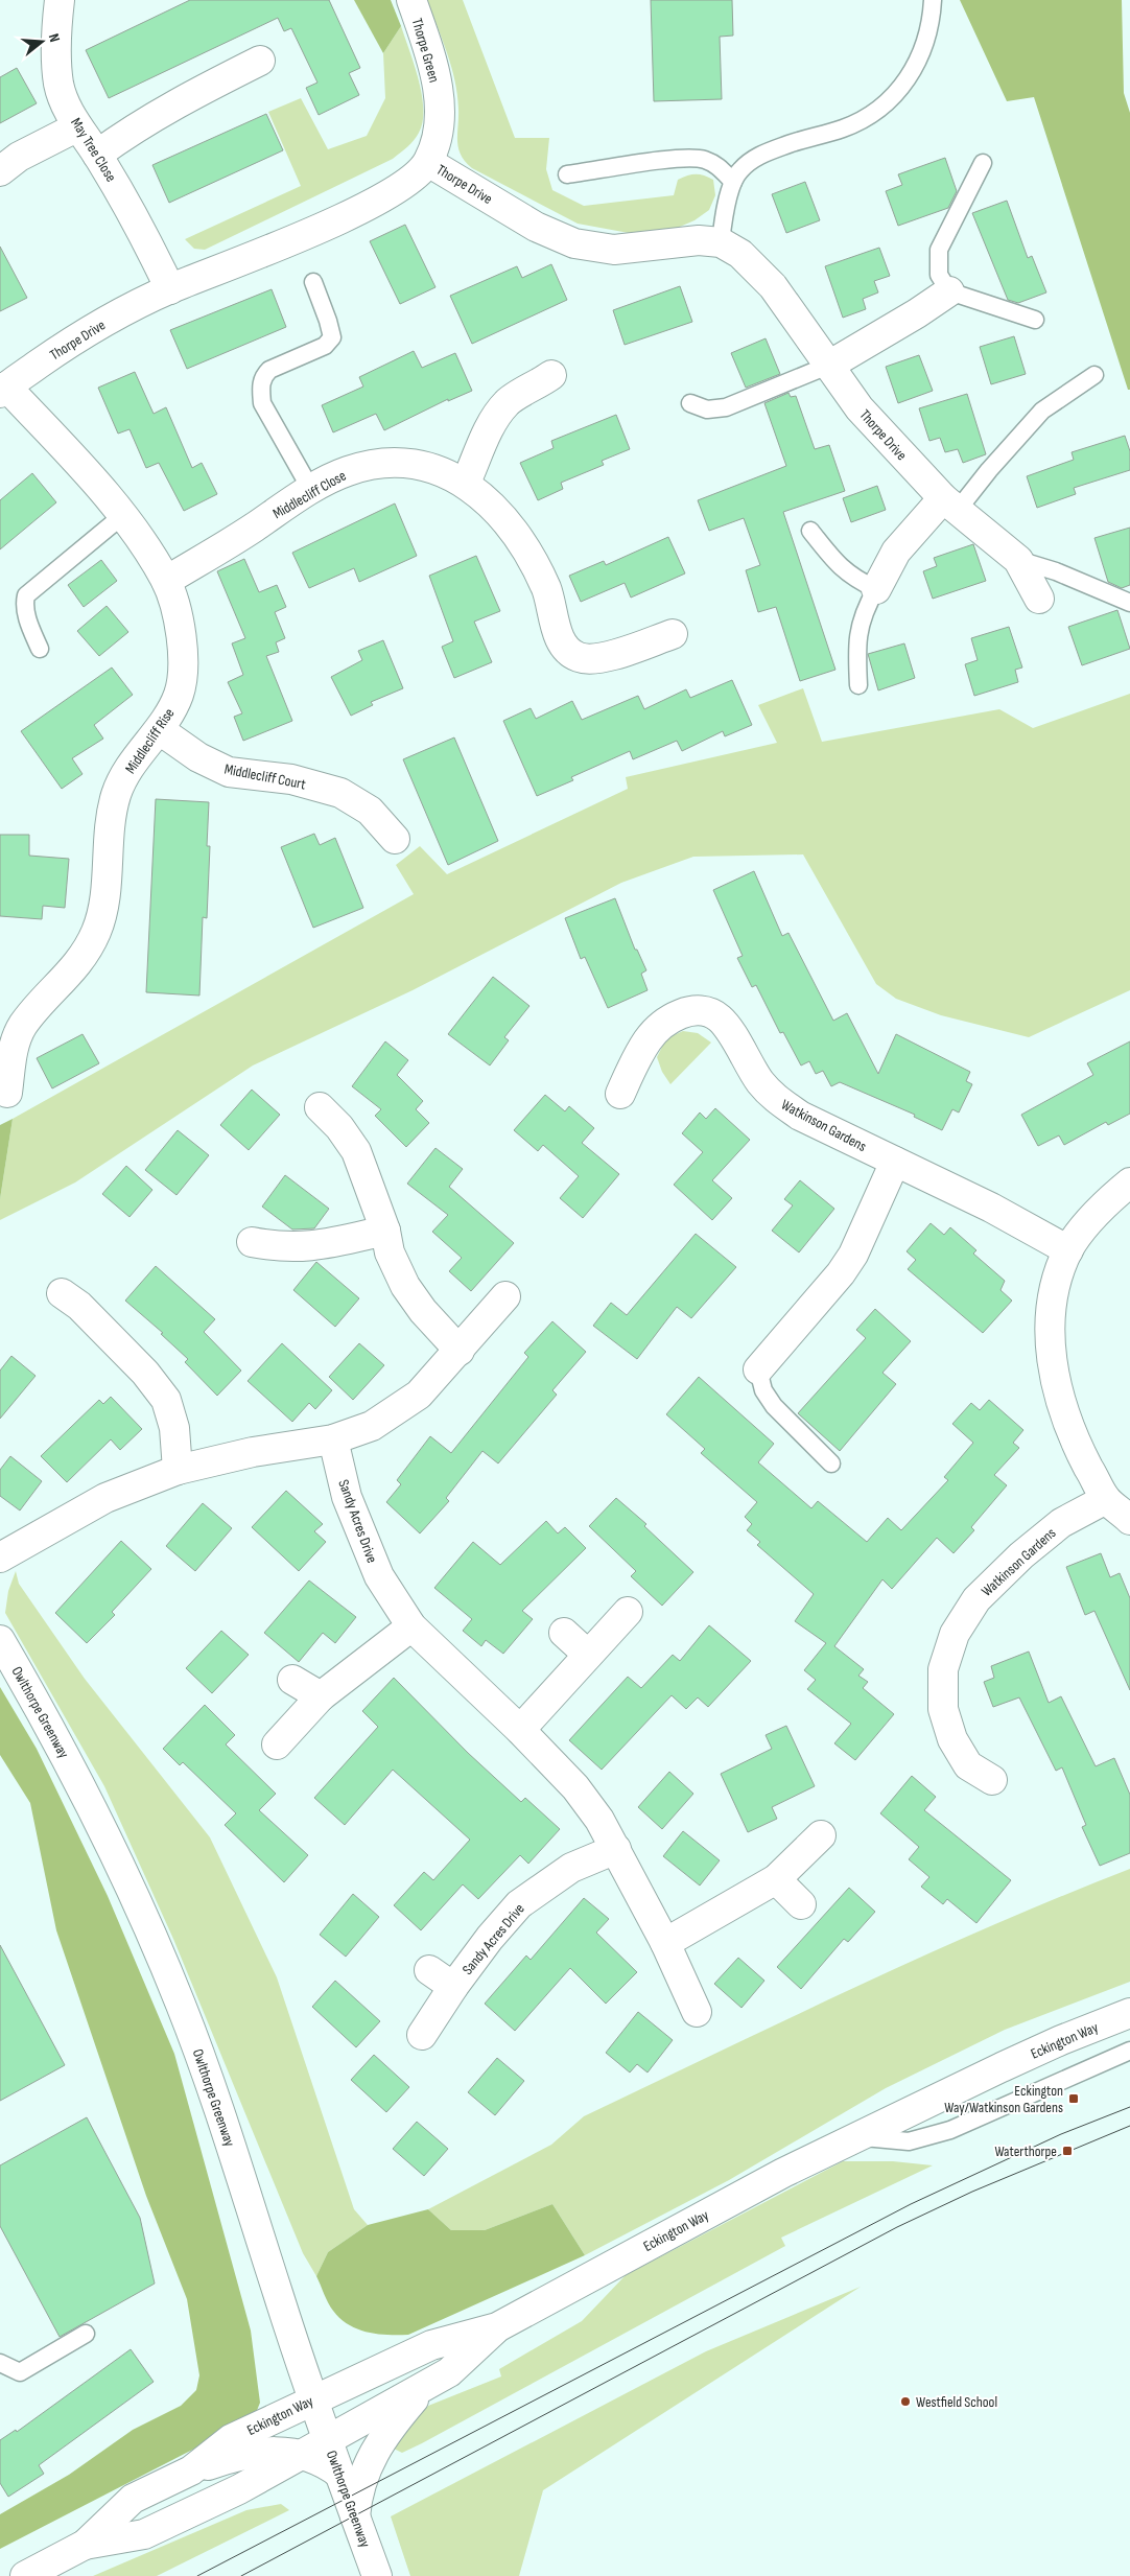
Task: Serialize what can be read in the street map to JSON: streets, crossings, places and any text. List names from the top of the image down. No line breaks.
{"streets":{"street":["Thorpe Green","May Tree Close","Thorpe Drive","Middlecliff Close","Middlecliff Rise","Middlecliff Court","Watkinson Gardens","Sandy Acres Drive","Owlthorpe Greenway","Eckington Way"]},"crossings":[["Thorpe Green","Thorpe Drive"],["May Tree Close","Thorpe Drive"],["Thorpe Drive","Middlecliff Rise"],["Middlecliff Close","Middlecliff Rise"],["Middlecliff Rise","Middlecliff Court"],["Owlthorpe Greenway","Eckington Way"]],"places":{"transit":["Eckington Way/Watkinson Gardens","Waterthorpe"],"other":["Westfield School"]},"north":"right"}
